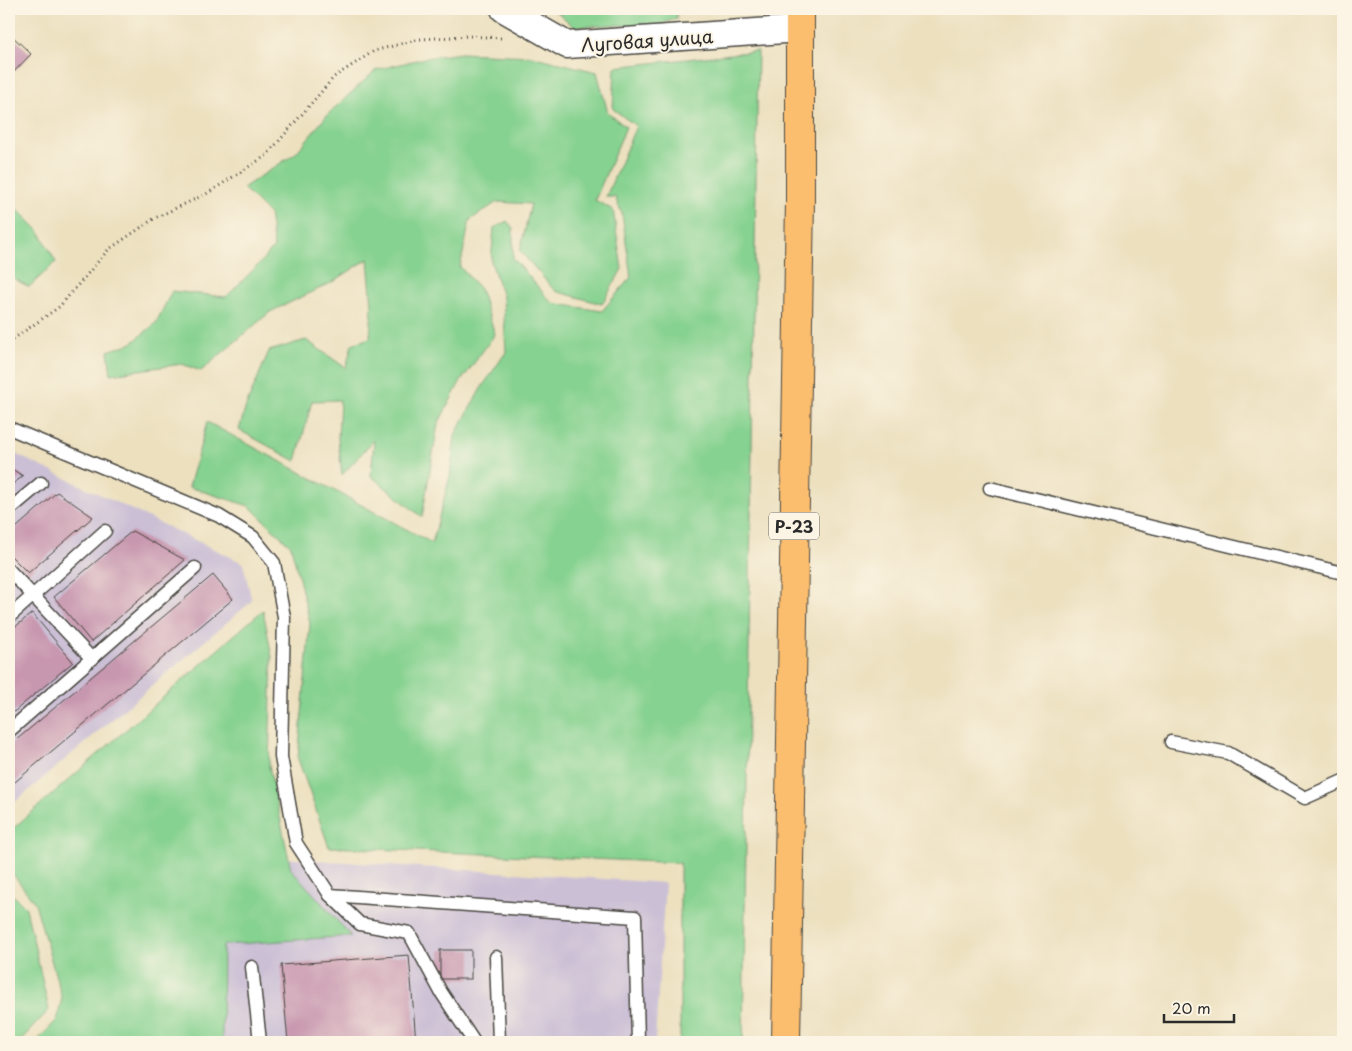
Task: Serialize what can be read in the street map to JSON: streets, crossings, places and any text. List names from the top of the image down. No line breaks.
{"streets":{"highway":["Р-23"],"street":["Луговая улица"]},"crossings":[["Луговая улица","Р-23"]],"scale_bar":"20 m"}
